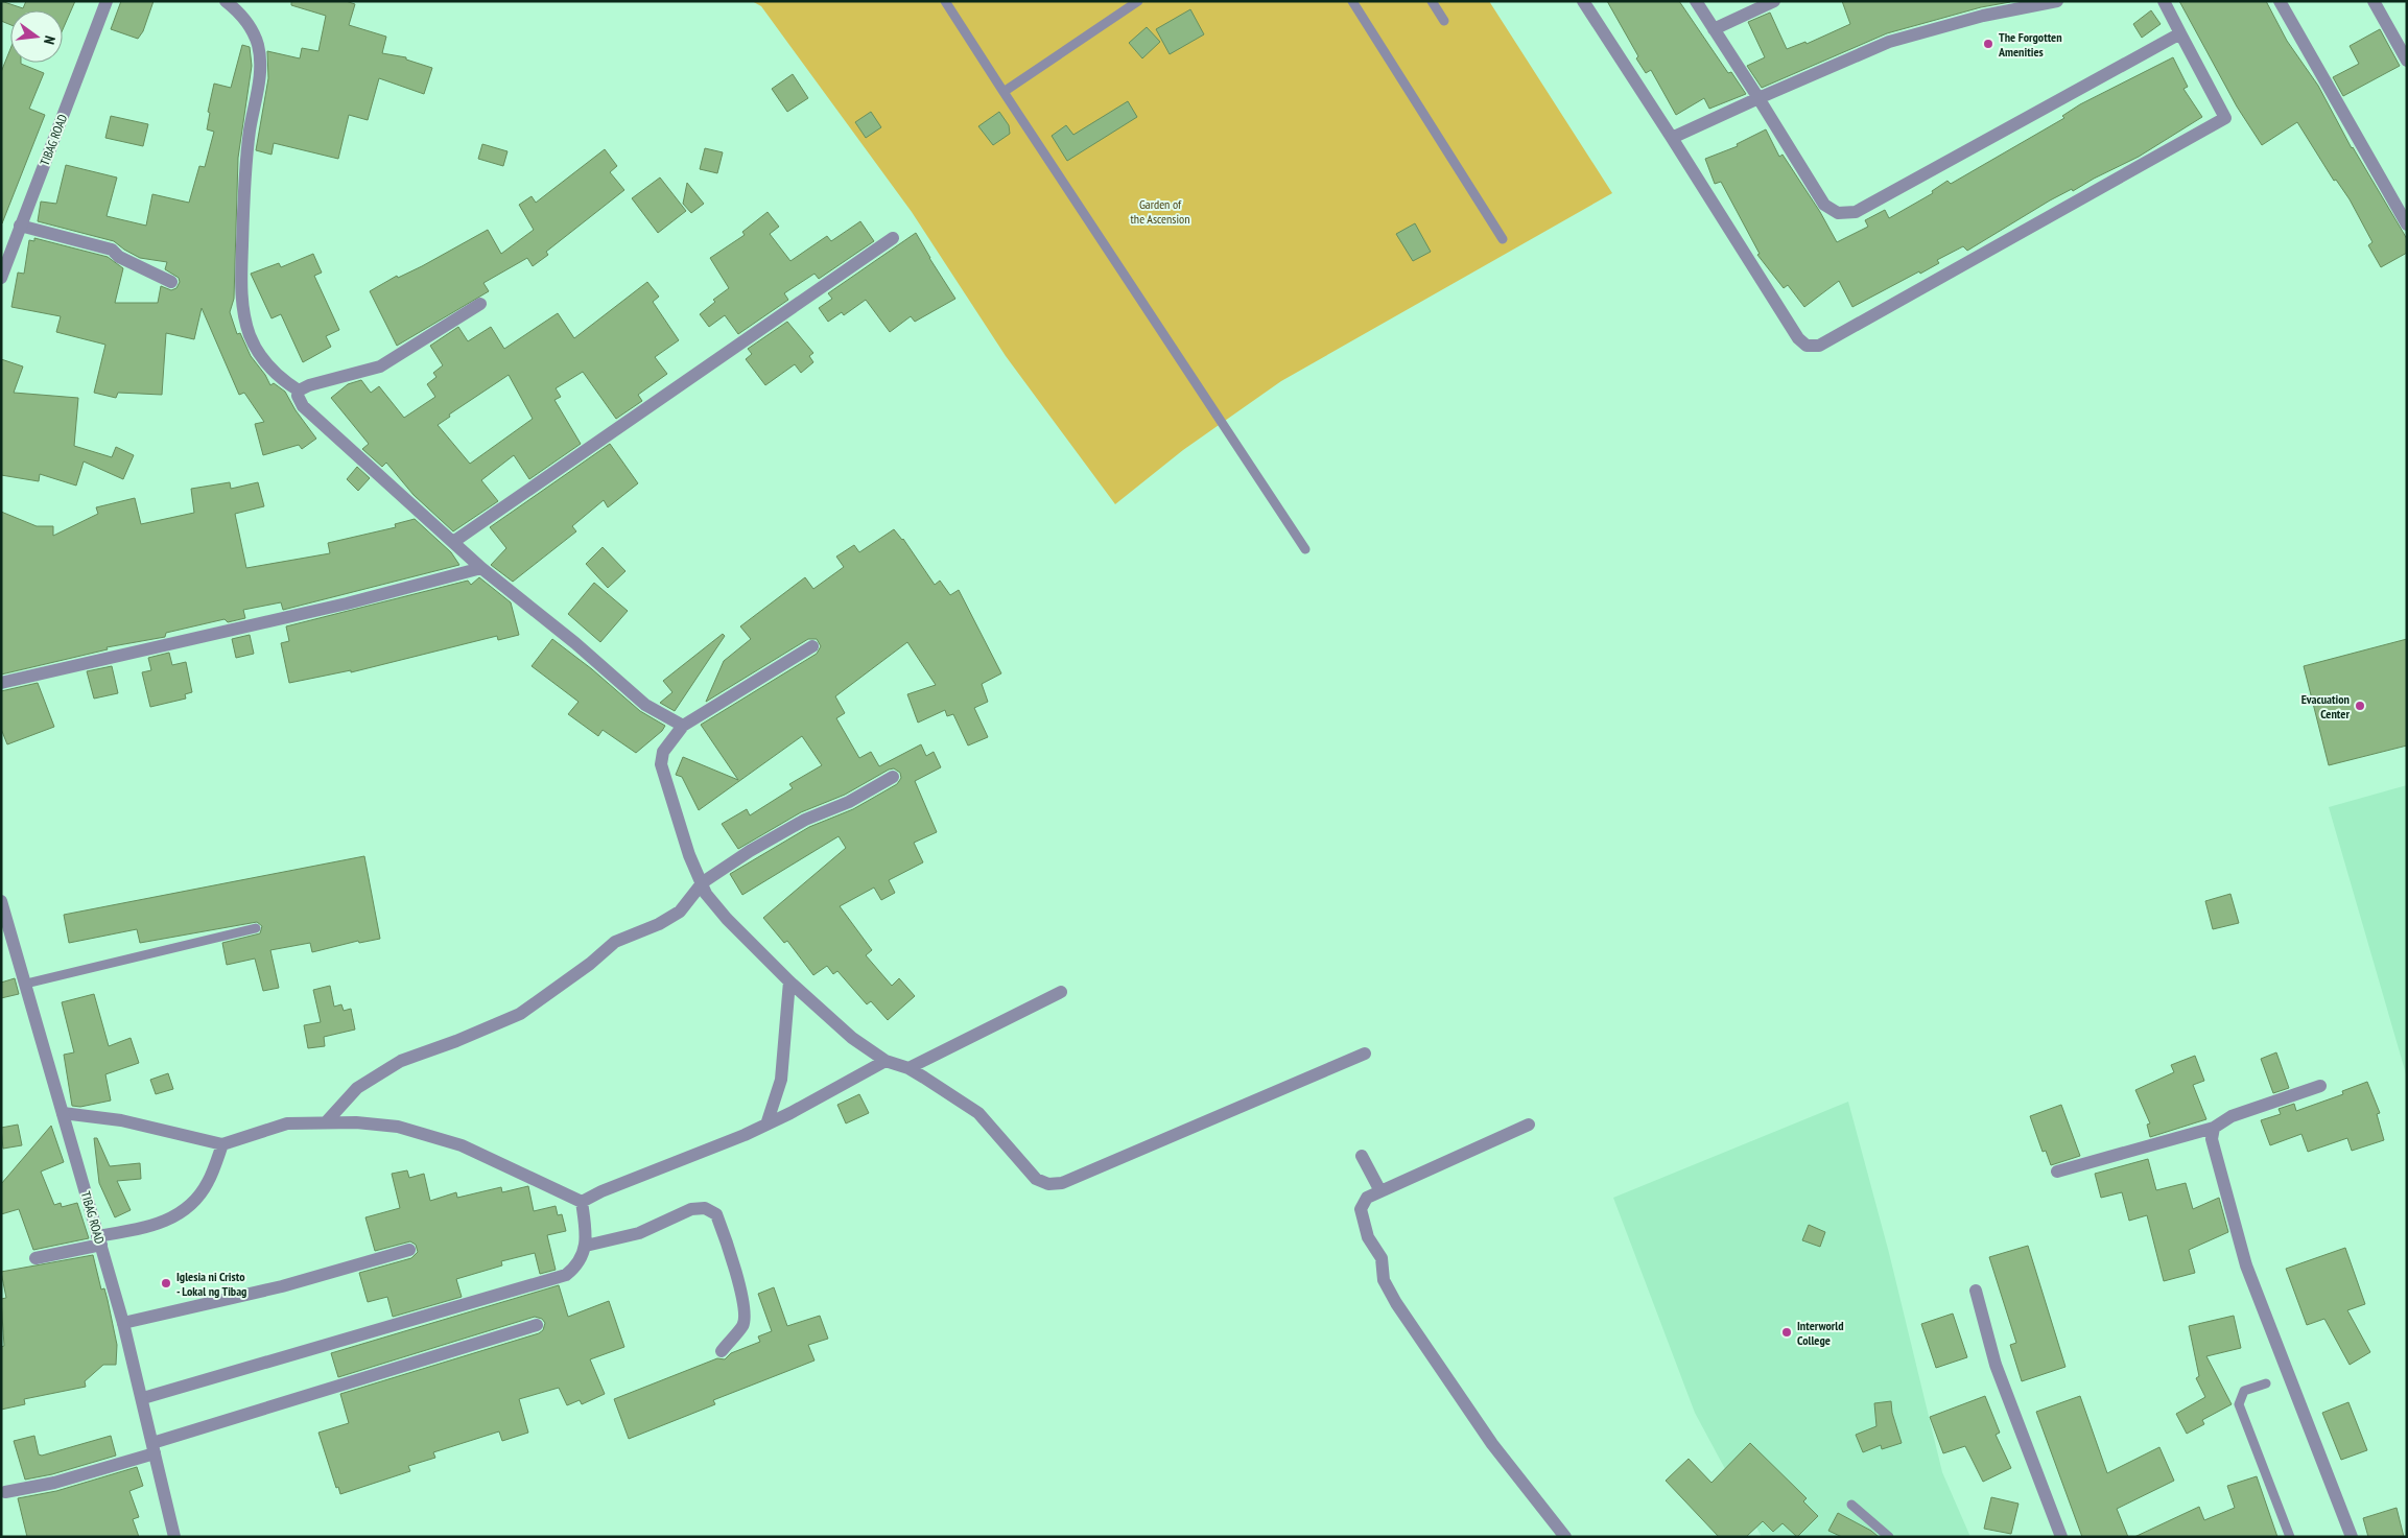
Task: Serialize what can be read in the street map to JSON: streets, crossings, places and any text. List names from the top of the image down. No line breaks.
{"streets":{"street":["TIBAG ROAD"]},"parks":["Garden of the Ascension"],"places":["The Forgotten Amenities","Evacuation Center","Iglesia ni Cristo - Lokal ng Tibag","Interworld College"],"north":"right"}
